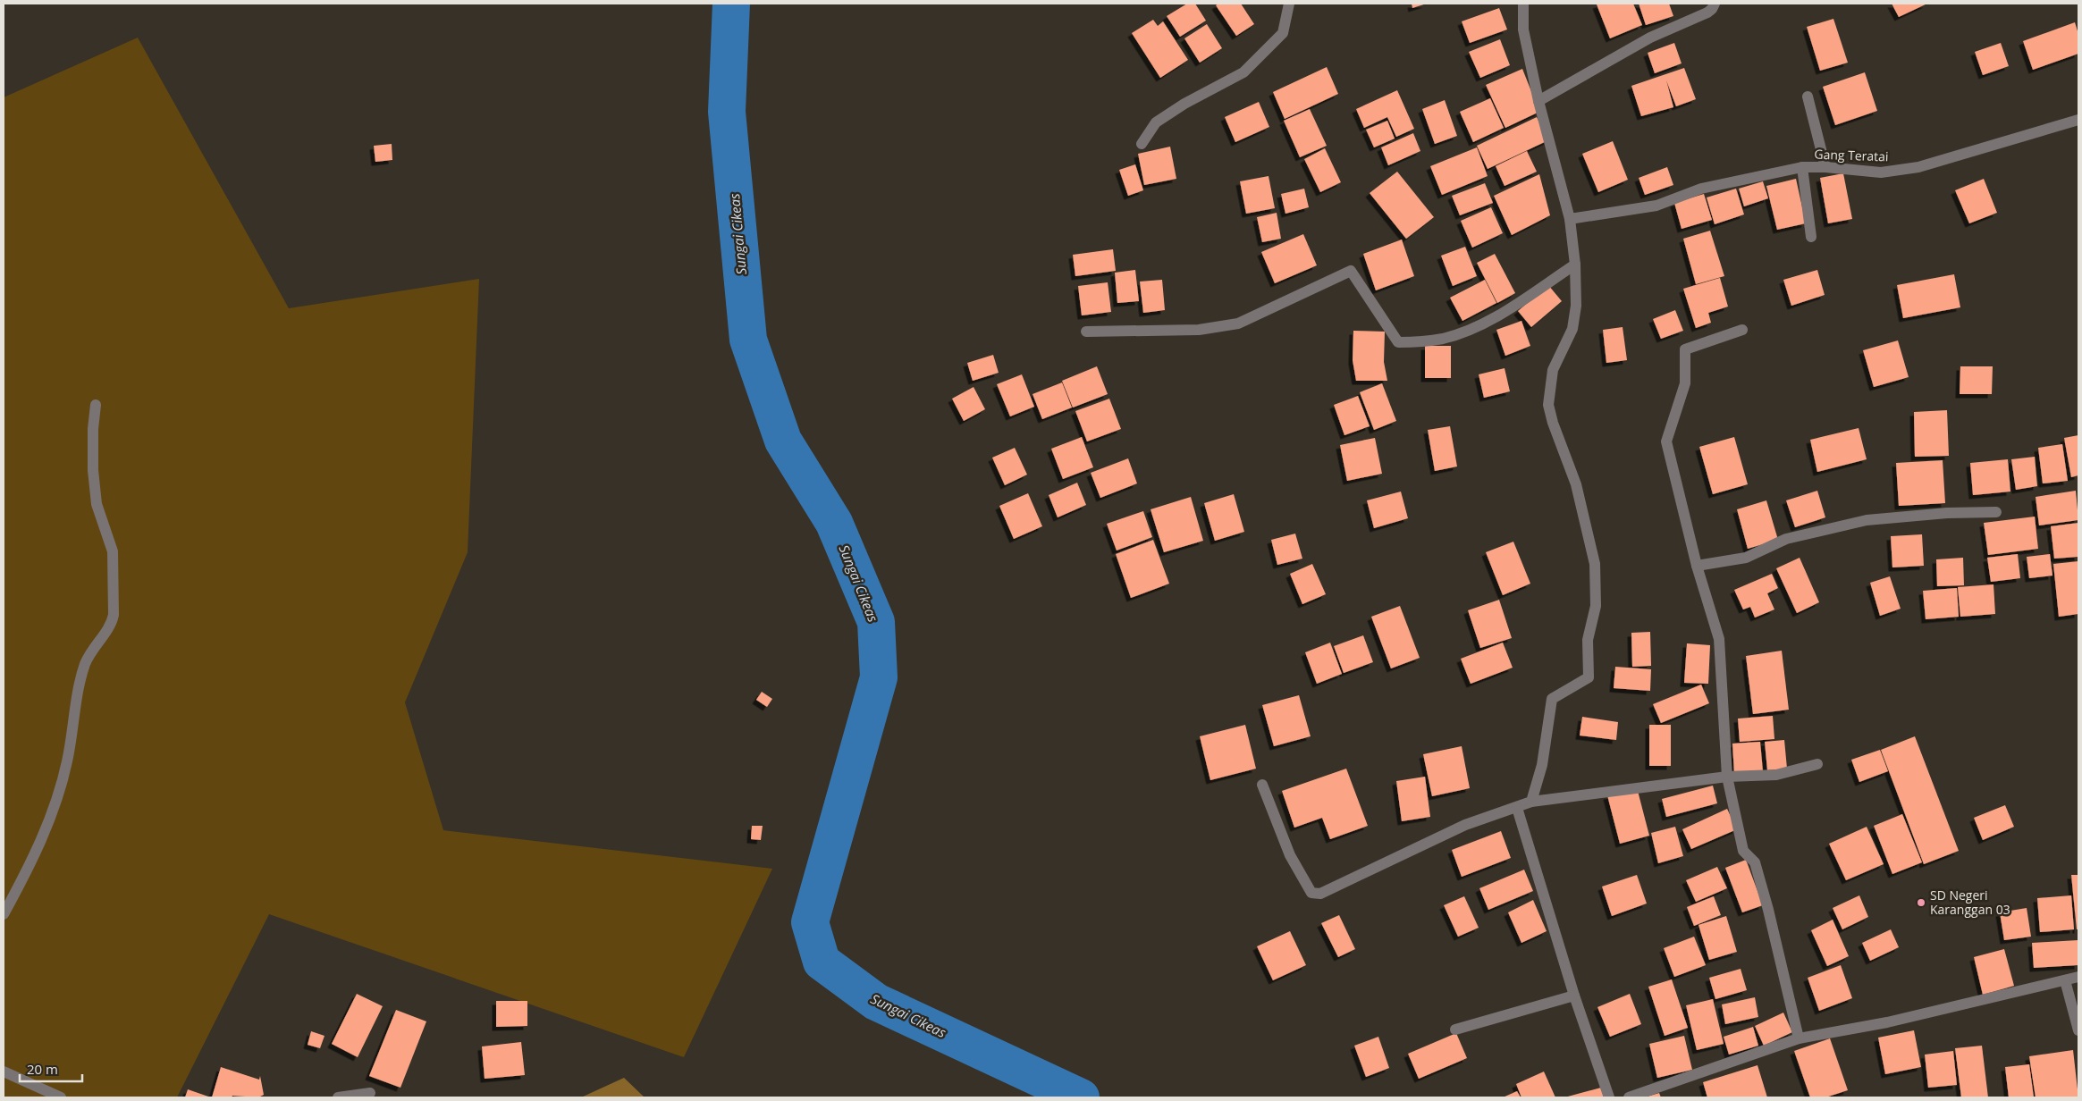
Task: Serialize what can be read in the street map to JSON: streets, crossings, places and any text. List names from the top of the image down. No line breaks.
{"streets":{"street":["Gang Teratai"]},"water":["Sungai Cikeas"],"places":["SD Negeri Karanggan 03"],"scale_bar":"20 m"}
